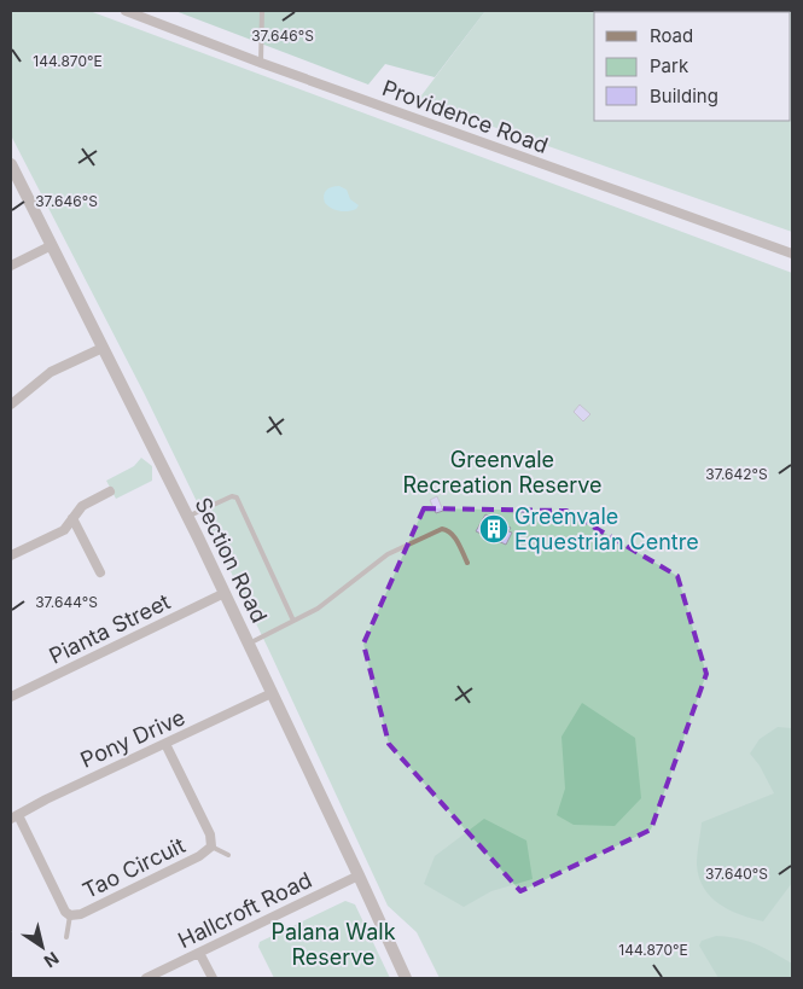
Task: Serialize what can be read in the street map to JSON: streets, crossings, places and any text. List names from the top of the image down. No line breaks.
{"streets":{"street":["Providence Road","Section Road","Pianta Street","Pony Drive","Tao Circuit","Hallcroft Road"]},"crossings":[["Section Road","Pianta Street"],["Section Road","Pony Drive"],["Section Road","Hallcroft Road"],["Pony Drive","Tao Circuit"]],"parks":["Greenvale Recreation Reserve","Palana Walk Reserve"],"places":{"building":["Greenvale Equestrian Centre"]},"legend":["Road","Park","Building"],"north":"bottom right","coordinates":["37.646°S","144.870°E","37.642°S","37.644°S","37.640°S"]}
